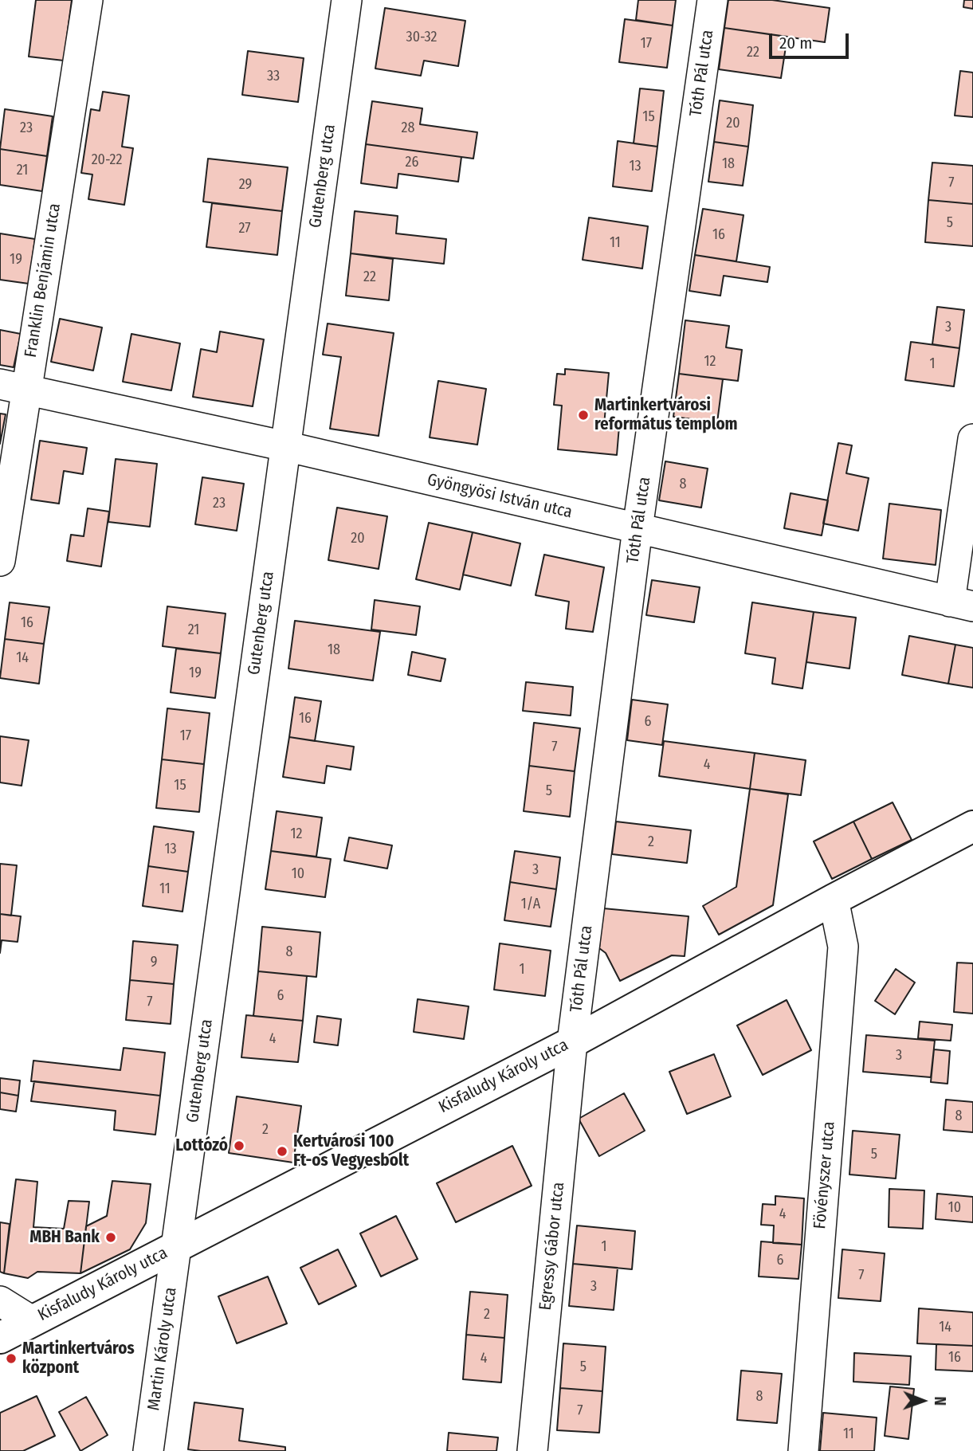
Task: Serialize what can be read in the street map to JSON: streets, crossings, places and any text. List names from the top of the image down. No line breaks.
{"streets":{"main road":["Kisfaludy Károly utca"],"street":["Tóth Pál utca","Gutenberg utca","Franklin Benjámin utca","Gyöngyösi István utca","Fövényszer utca","Egressy Gábor utca","Martin Károly utca"]},"crossings":[["Tóth Pál utca","Gyöngyösi István utca"],["Tóth Pál utca","Kisfaludy Károly utca"],["Tóth Pál utca","Egressy Gábor utca"],["Gutenberg utca","Gyöngyösi István utca"],["Gutenberg utca","Kisfaludy Károly utca"],["Gutenberg utca","Martin Károly utca"],["Franklin Benjámin utca","Gyöngyösi István utca"],["Kisfaludy Károly utca","Fövényszer utca"],["Kisfaludy Károly utca","Egressy Gábor utca"],["Kisfaludy Károly utca","Martin Károly utca"]],"places":["Martinkertvárosi református templom","Lottózó","Kertvárosi 100 Ft-os Vegyesbolt","MBH Bank","Martinkertváros központ"],"house_numbers":["30-32","17","22","33","15","20","23","28","20-22","26","18","13","21","7","29","5","27","16","11","19","22","3","12","1","8","23","20","16","21","18","14","19","16","6","17","7","4","15","5","12","2","13","3","10","11","1/A","8","9","1","6","7","4","3","8","2","5","10","4","1","6","7","3","2","14","16","4","5","8","7","11"],"scale_bar":"20 m","north":"right"}
